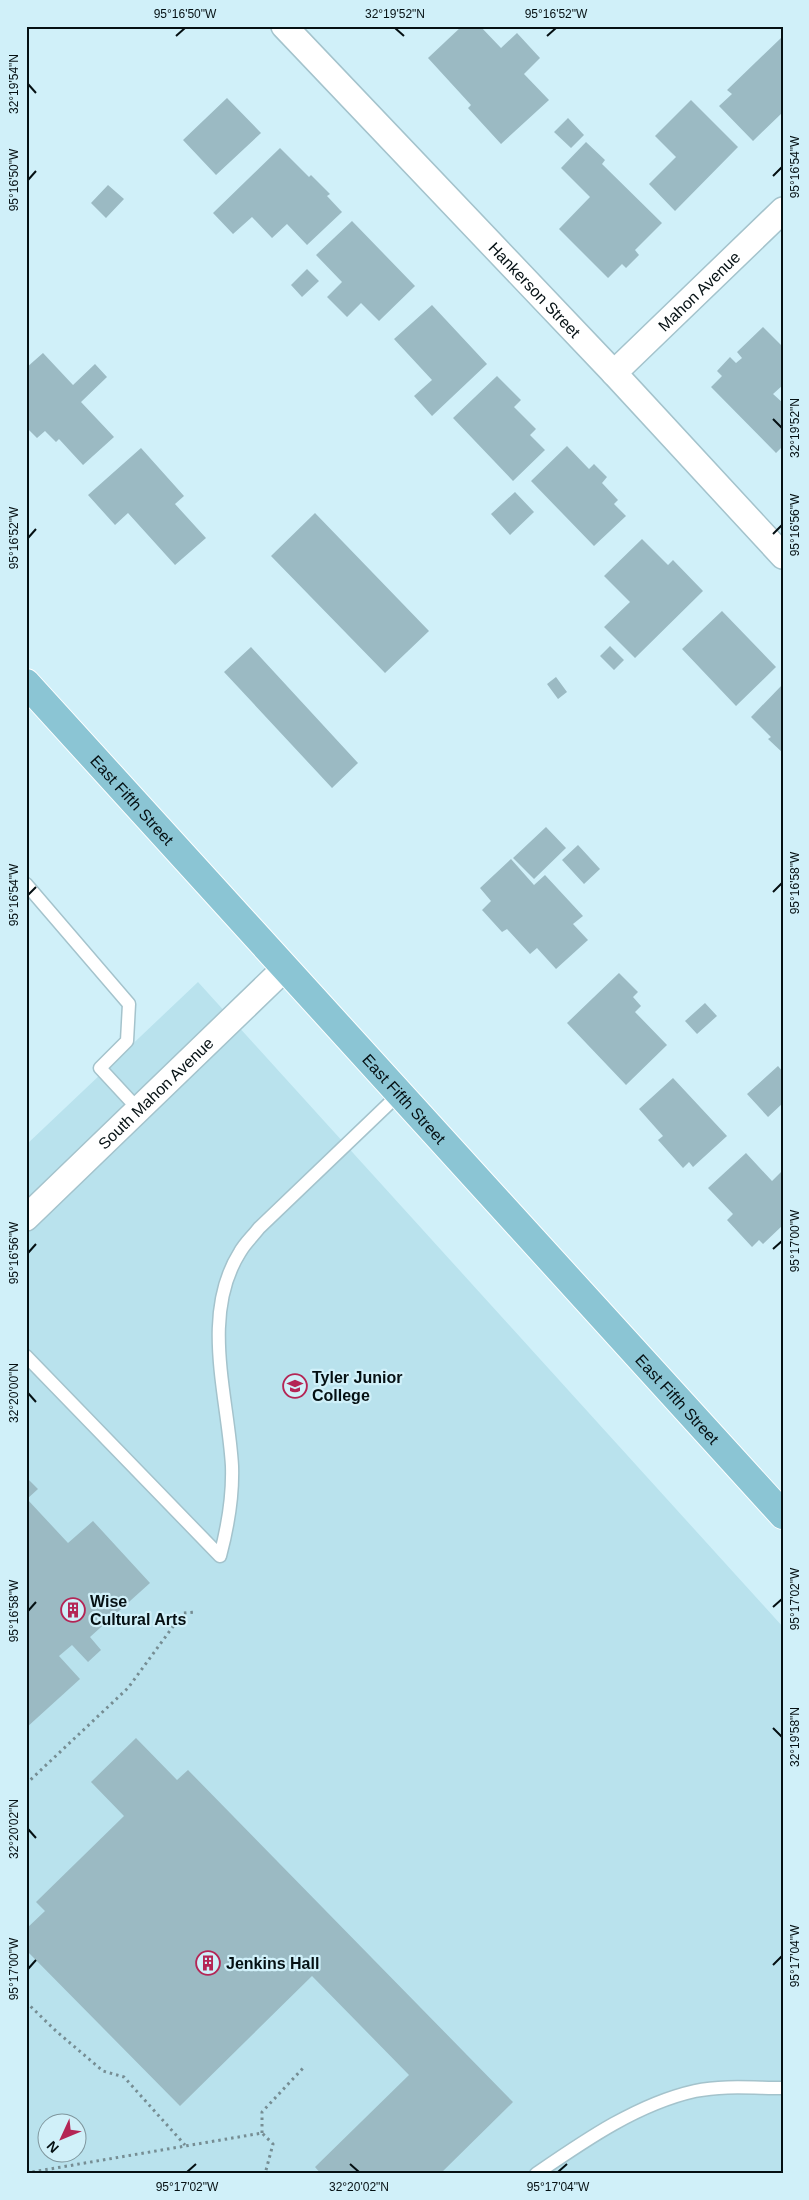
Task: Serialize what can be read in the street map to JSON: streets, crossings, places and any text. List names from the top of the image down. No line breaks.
{"streets":{"main road":["East Fifth Street"],"street":["Hankerson Street","Mahon Avenue","South Mahon Avenue"]},"crossings":[["Hankerson Street","Mahon Avenue"],["East Fifth Street","South Mahon Avenue"]],"places":{"school or university":["Tyler Junior College"],"building":["Wise Cultural Arts","Jenkins Hall"]},"north":"bottom left","coordinates":["95°16'50\"W","32°19'52\"N","95°16'52\"W","32°19'54\"N","95°16'54\"W","95°16'56\"W","95°16'58\"W","95°17'00\"W","32°20'00\"N","95°17'02\"W","32°19'58\"N","32°20'02\"N","95°17'04\"W"]}
